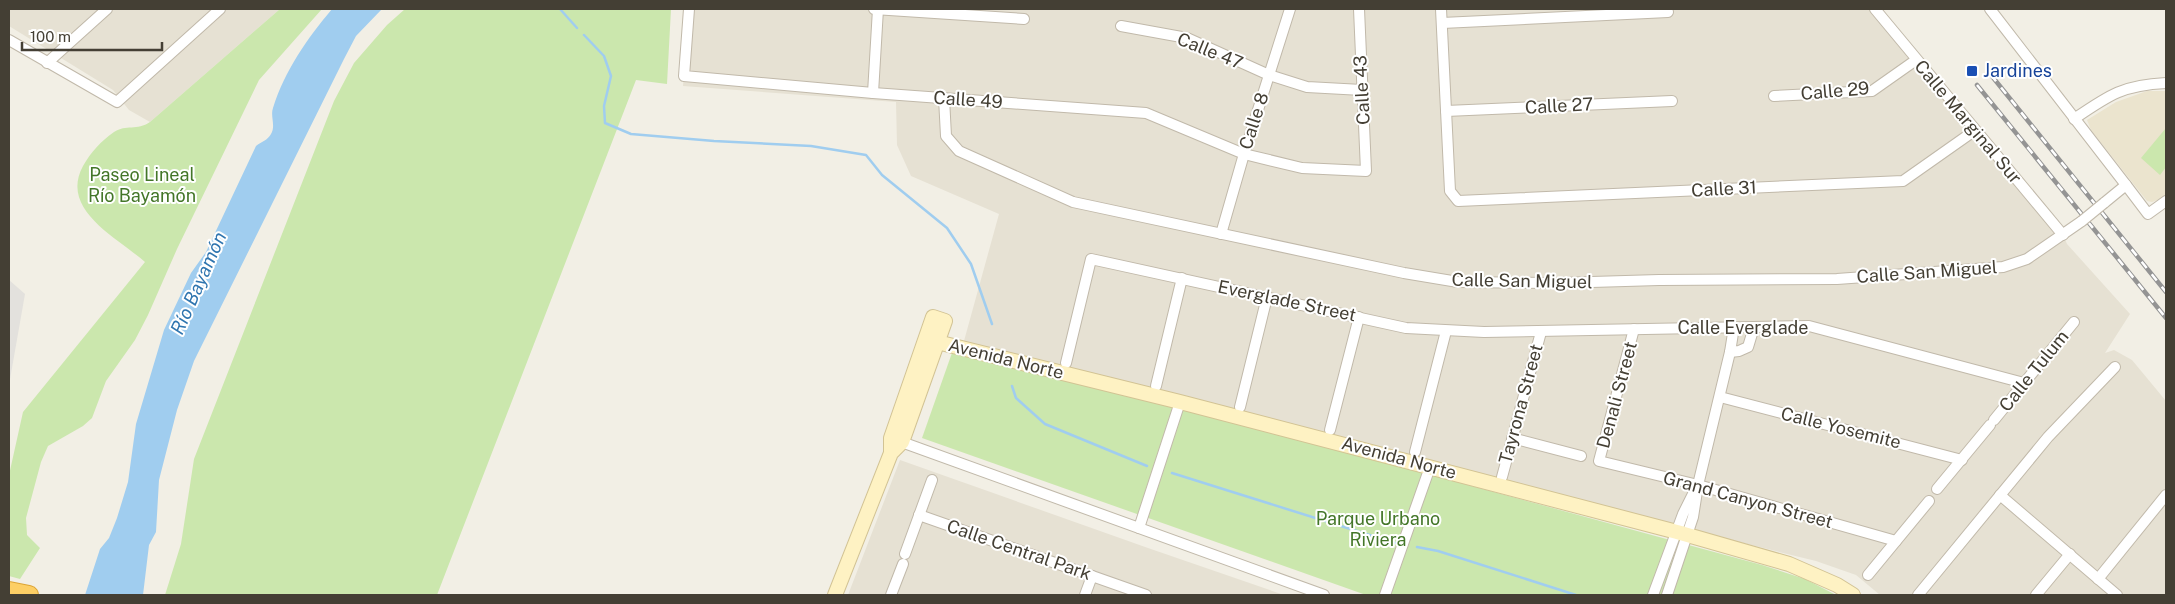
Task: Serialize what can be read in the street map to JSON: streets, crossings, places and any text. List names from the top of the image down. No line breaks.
{"streets":{"street":["Calle 47","Calle 43","Calle 29","Calle 49","Calle 27","Calle 8","Calle Marginal Sur","Calle 31","Calle San Miguel","Everglade Street","Calle Everglade","Avenida Norte","Calle Tulum","Denali Street","Tayrona Street","Calle Yosemite","Grand Canyon Street","Calle Central Park"]},"crossings":[["Calle 47","Calle 43"],["Calle 47","Calle 8"],["Calle 43","Calle 49"],["Calle 29","Calle Marginal Sur"],["Calle 49","Calle 8"],["Calle 49","Calle San Miguel"],["Calle 27","Calle 31"],["Calle 8","Calle San Miguel"],["Calle Marginal Sur","Calle 31"],["Calle Marginal Sur","Calle San Miguel"],["Everglade Street","Calle Everglade"],["Calle Everglade","Calle Tulum"],["Calle Everglade","Denali Street"],["Calle Everglade","Tayrona Street"],["Calle Tulum","Calle Yosemite"],["Denali Street","Grand Canyon Street"]],"water":["Río Bayamón"],"parks":["Paseo Lineal Río Bayamón","Parque Urbano Riviera"],"places":{"transit":["Jardines"]},"scale_bar":"100 m"}
